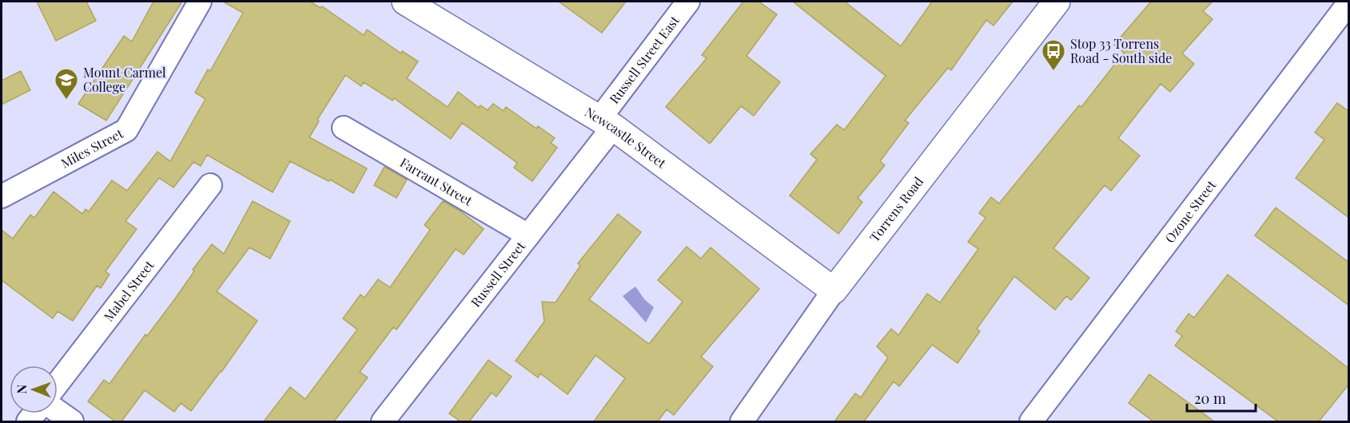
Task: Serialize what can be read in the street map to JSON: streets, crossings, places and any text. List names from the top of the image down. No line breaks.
{"streets":{"street":["Russell Street East","Newcastle Street","Miles Street","Farrant Street","Torrens Road","Ozone Street","Russell Street","Mabel Street"]},"crossings":[["Russell Street East","Newcastle Street"],["Russell Street East","Russell Street"],["Newcastle Street","Torrens Road"],["Newcastle Street","Russell Street"],["Farrant Street","Russell Street"]],"places":{"bus stop":["Stop 33 Torrens Road - South side"],"school or university":["Mount Carmel College"]},"scale_bar":"20 m","north":"left"}
